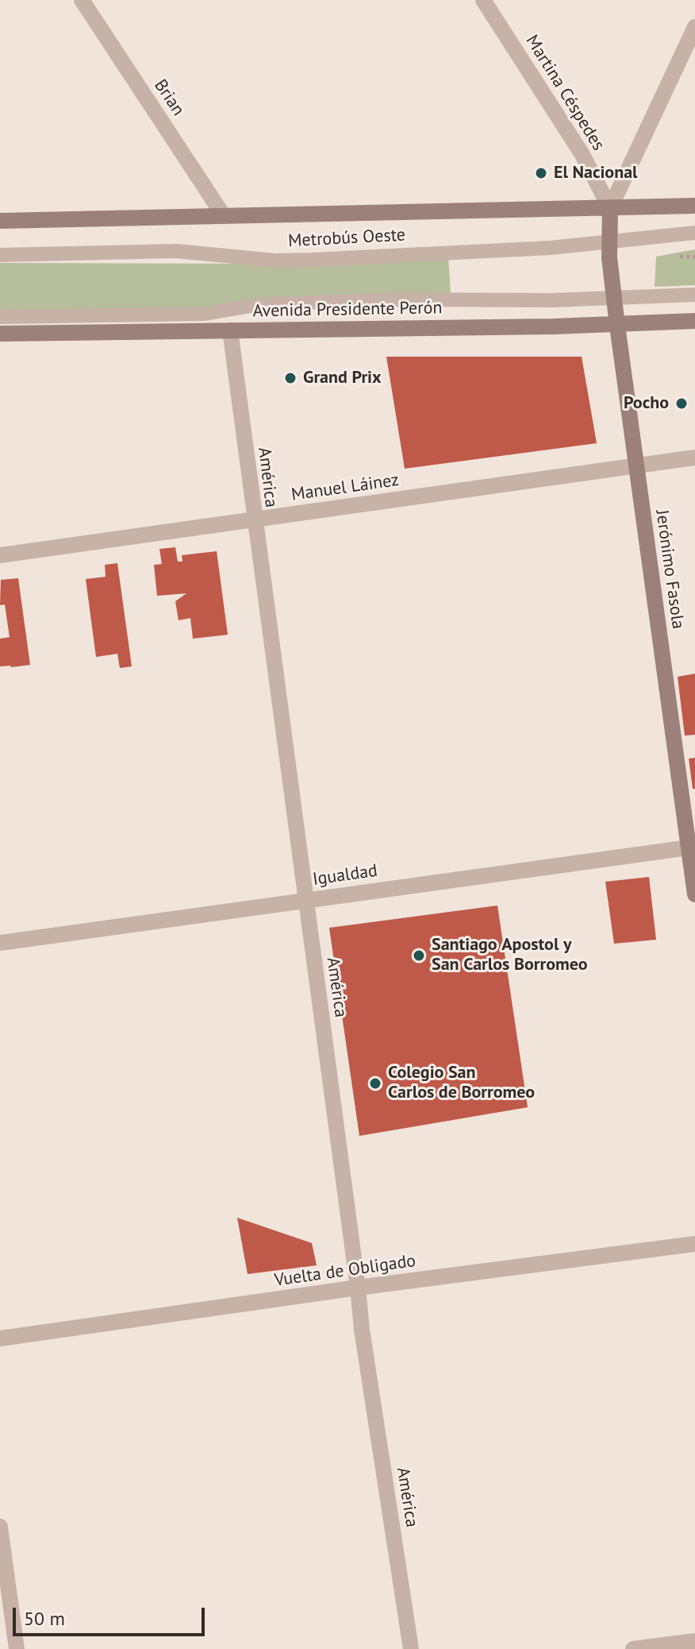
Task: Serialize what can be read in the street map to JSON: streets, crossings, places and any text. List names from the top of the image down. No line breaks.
{"streets":{"main road":["Avenida Presidente Perón","Jerónimo Fasola"],"street":["Martina Céspedes","Brian","América","Manuel Láinez","Igualdad","Vuelta de Obligado"],"lane":["Metrobús Oeste"]},"crossings":[["Martina Céspedes","Jerónimo Fasola"],["Metrobús Oeste","Jerónimo Fasola"],["Avenida Presidente Perón","América"],["Avenida Presidente Perón","Jerónimo Fasola"],["América","Manuel Láinez"],["América","Igualdad"],["América","Vuelta de Obligado"],["Manuel Láinez","Jerónimo Fasola"],["Jerónimo Fasola","Igualdad"]],"places":["El Nacional","Grand Prix","Pocho","Santiago Apostol y San Carlos Borromeo","Colegio San Carlos de Borromeo"],"scale_bar":"50 m"}
